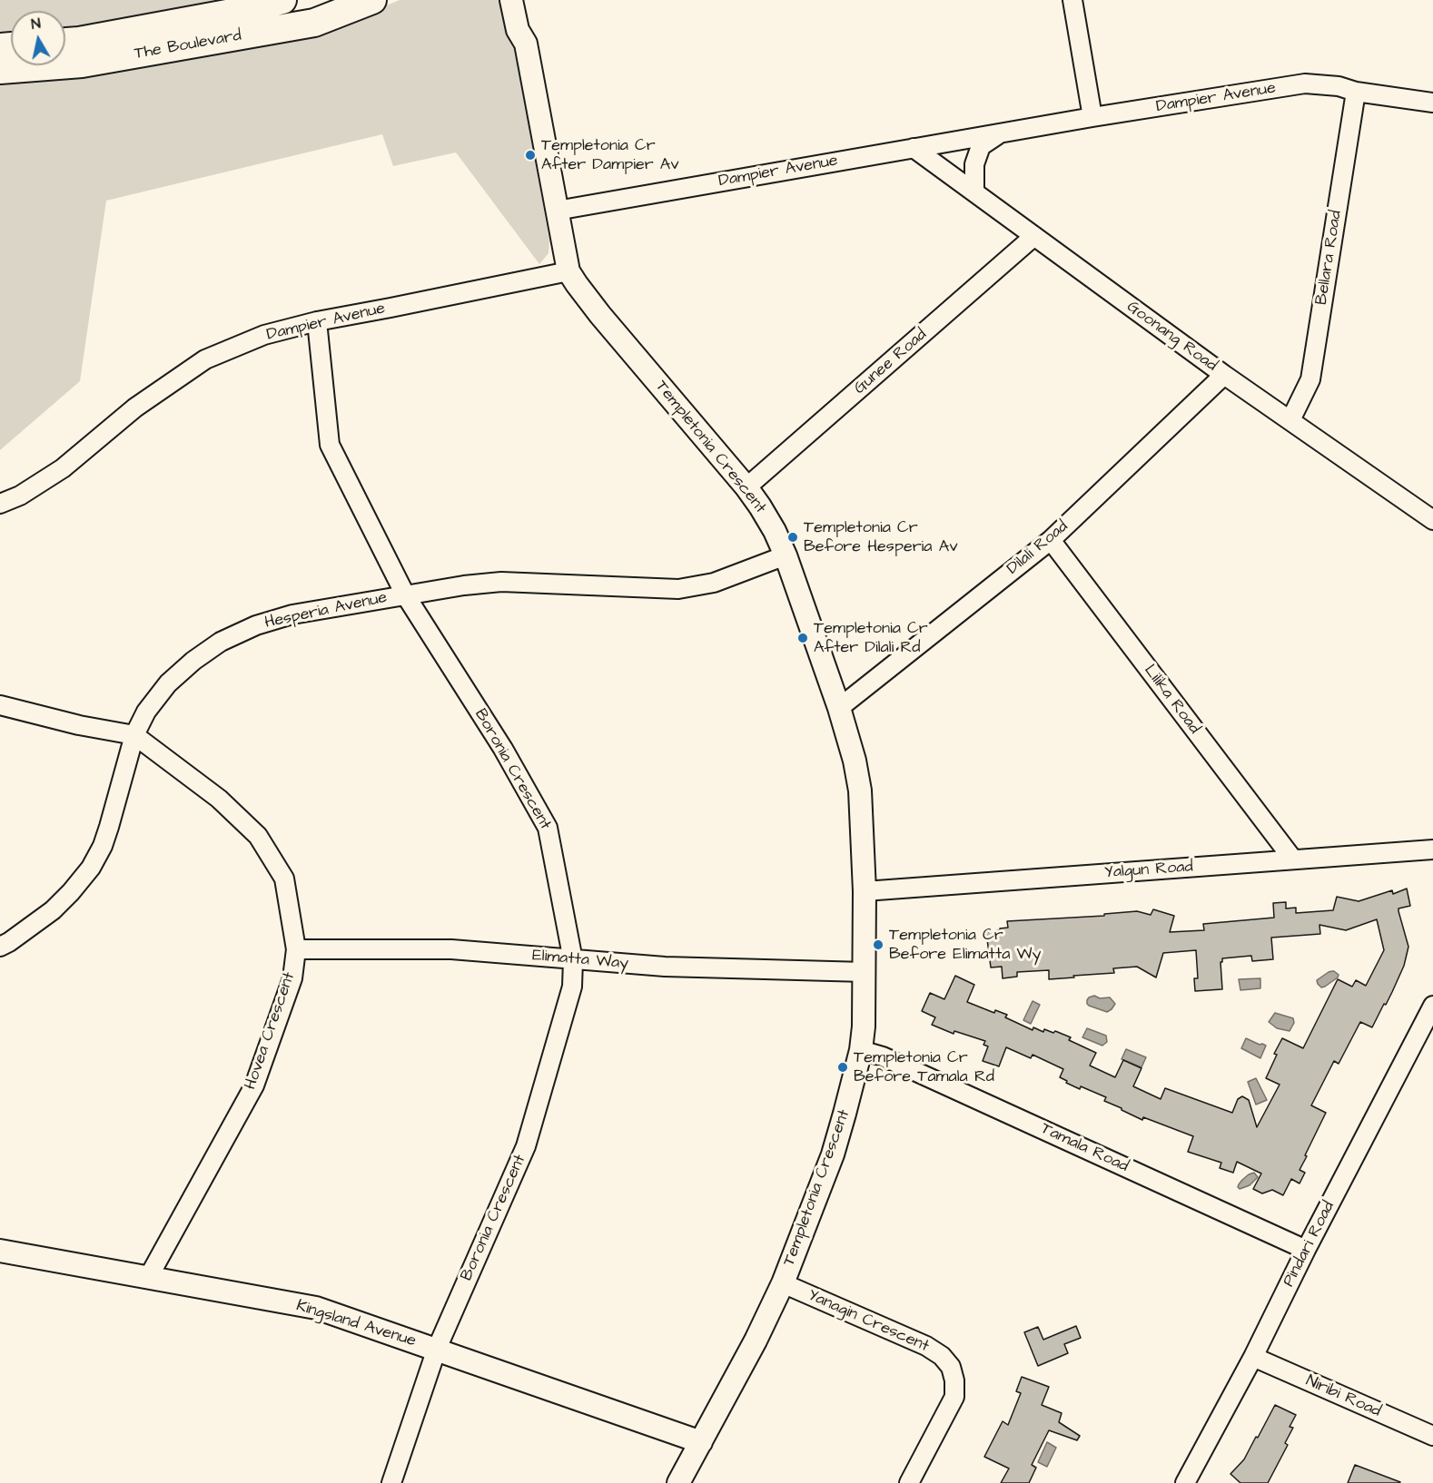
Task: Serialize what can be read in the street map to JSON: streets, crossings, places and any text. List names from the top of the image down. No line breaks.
{"streets":{"main road":["The Boulevard"],"street":["Dampier Avenue","Bellara Road","Goonang Road","Gunee Road","Templetonia Crescent","Dilali Road","Hesperia Avenue","Lilika Road","Boronia Crescent","Yalgun Road","Elimatta Way","Hovea Crescent","Tamala Road","Pindari Road","Yanagin Crescent","Kingsland Avenue","Niribi Road"]},"crossings":[["Dampier Avenue","Bellara Road"],["Dampier Avenue","Goonang Road"],["Dampier Avenue","Templetonia Crescent"],["Dampier Avenue","Boronia Crescent"],["Bellara Road","Goonang Road"],["Goonang Road","Gunee Road"],["Goonang Road","Dilali Road"],["Gunee Road","Templetonia Crescent"],["Templetonia Crescent","Dilali Road"],["Templetonia Crescent","Hesperia Avenue"],["Templetonia Crescent","Yalgun Road"],["Templetonia Crescent","Elimatta Way"],["Templetonia Crescent","Tamala Road"],["Templetonia Crescent","Yanagin Crescent"],["Templetonia Crescent","Kingsland Avenue"],["Dilali Road","Lilika Road"],["Hesperia Avenue","Boronia Crescent"],["Hesperia Avenue","Hovea Crescent"],["Lilika Road","Yalgun Road"],["Boronia Crescent","Elimatta Way"],["Boronia Crescent","Kingsland Avenue"],["Elimatta Way","Hovea Crescent"],["Hovea Crescent","Kingsland Avenue"],["Tamala Road","Pindari Road"],["Pindari Road","Niribi Road"]],"places":["Templetonia Cr After Dampier Av","Templetonia Cr Before Hesperia Av","Templetonia Cr After Dilali Rd","Templetonia Cr Before Elimatta Wy","Templetonia Cr Before Tamala Rd"],"north":"top"}
